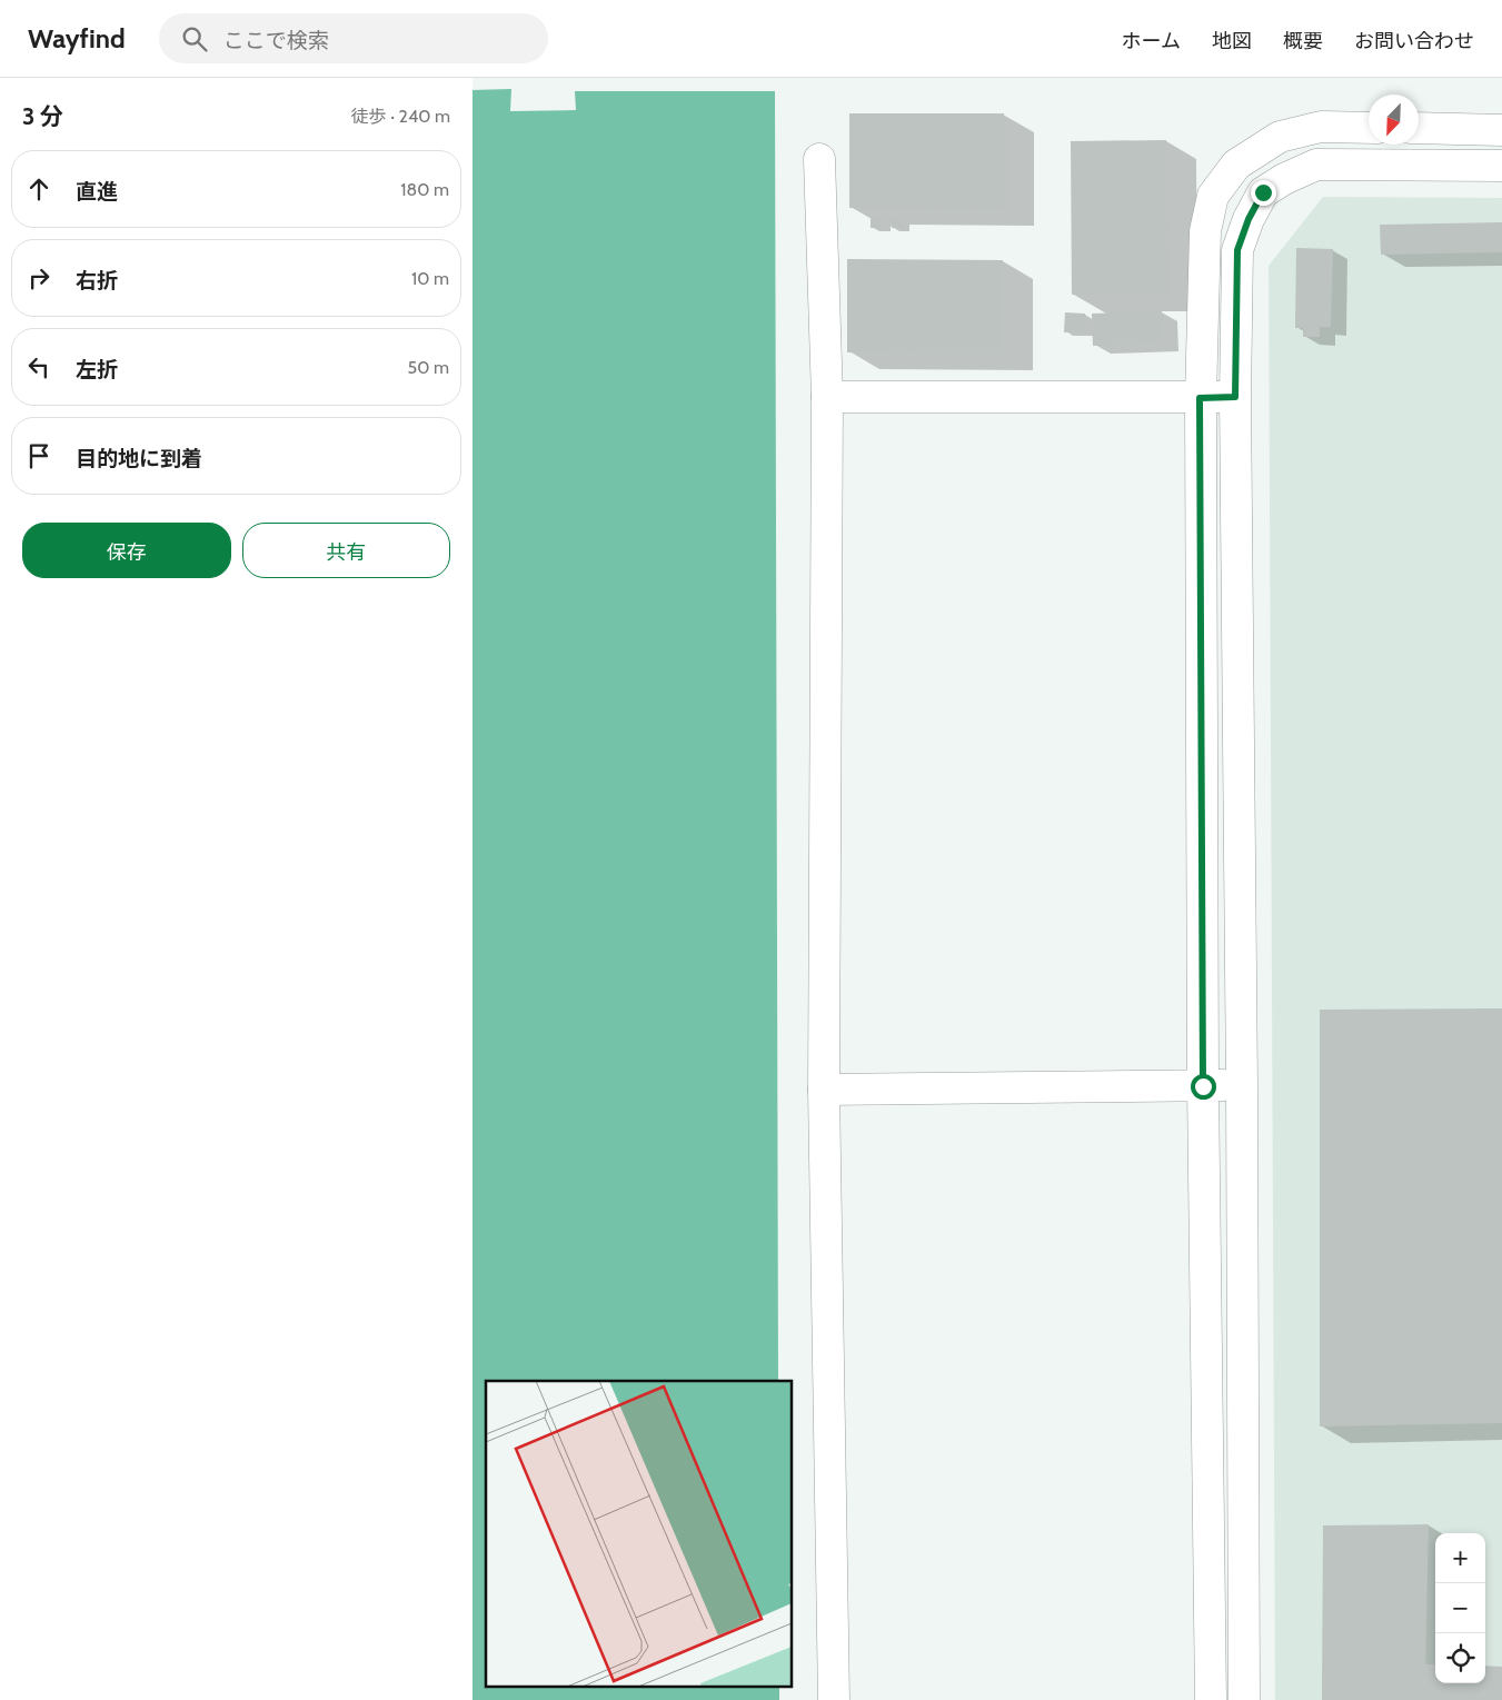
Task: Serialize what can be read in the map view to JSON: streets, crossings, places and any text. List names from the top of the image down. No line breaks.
{"north":"bottom left","page":{"header":"Wayfind","search":"ここで検索","nav":["ホーム","地図","概要","お問い合わせ"],"heading":["3 分","徒歩 · 240 m"],"list":[["直進","180 m"],["右折","10 m"],["左折","50 m"],"目的地に到着"],"buttons":["保存","共有"],"map_buttons":["+","−"]}}
